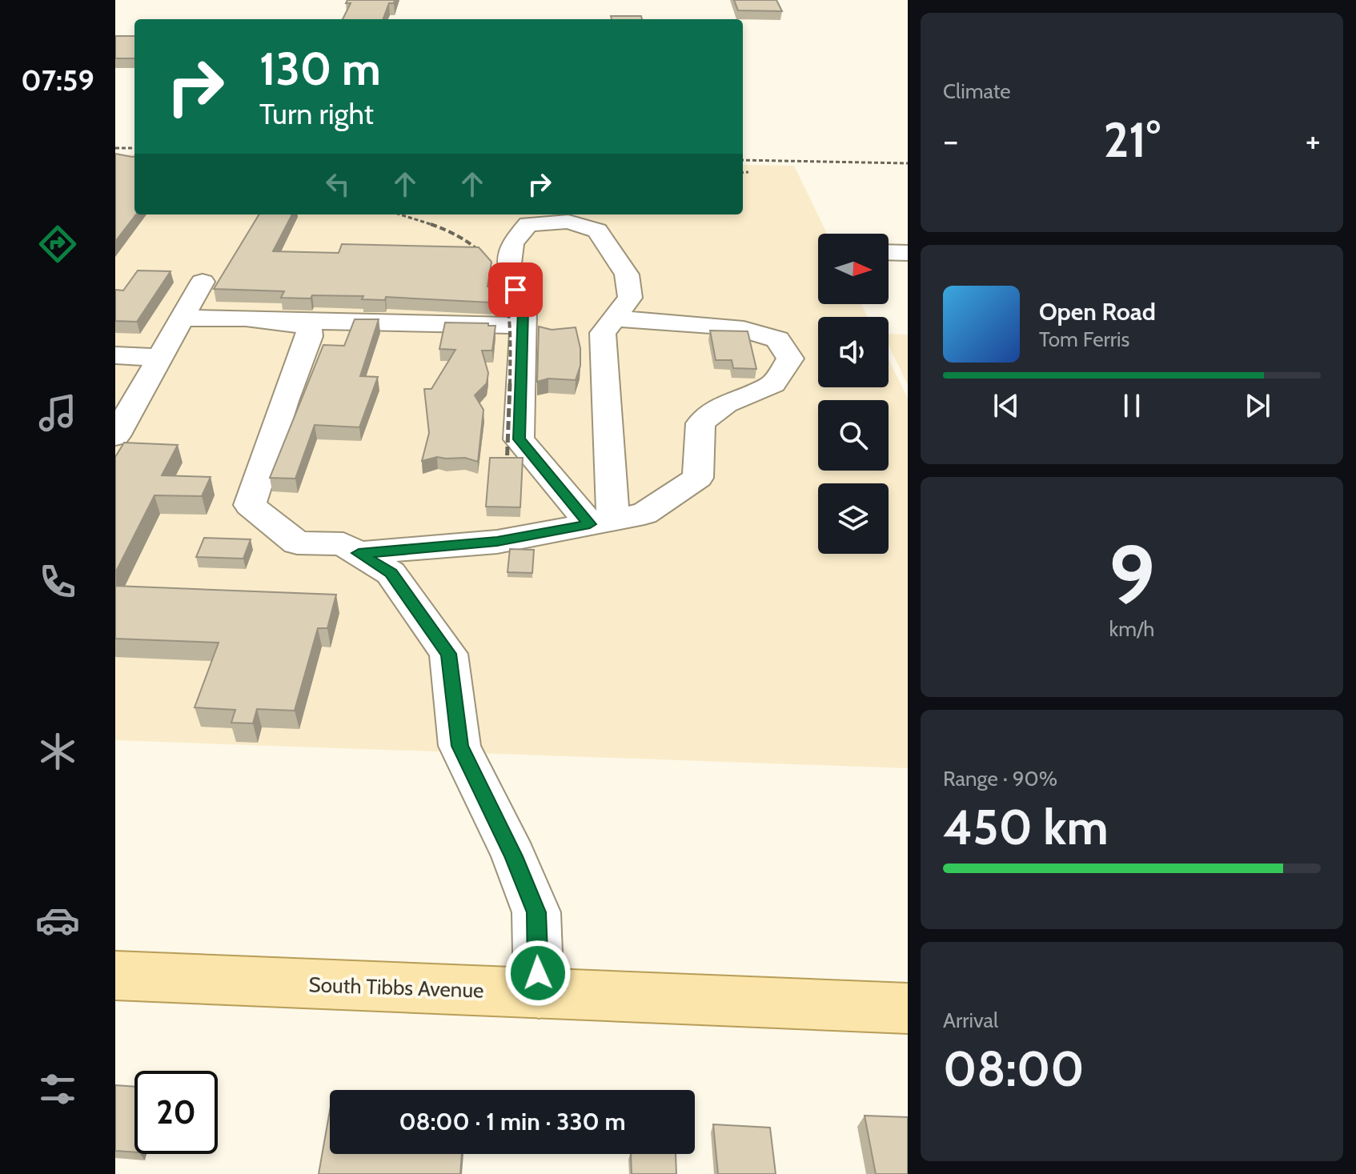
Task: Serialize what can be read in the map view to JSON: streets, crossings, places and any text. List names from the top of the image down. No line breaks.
{"streets":{"main road":["South Tibbs Avenue"]},"north":"right","page":{"tabs":"07:59","tile":["Climate",["9","km/h"],["Range · 90%","450 km"],["Arrival","08:00"]],"turn":["130 m","Turn right"],"heat":["−","21°","+"],"song":["Open Road","Tom Ferris"],"limit":"20","trip":"08:00 · 1 min · 330 m"}}
